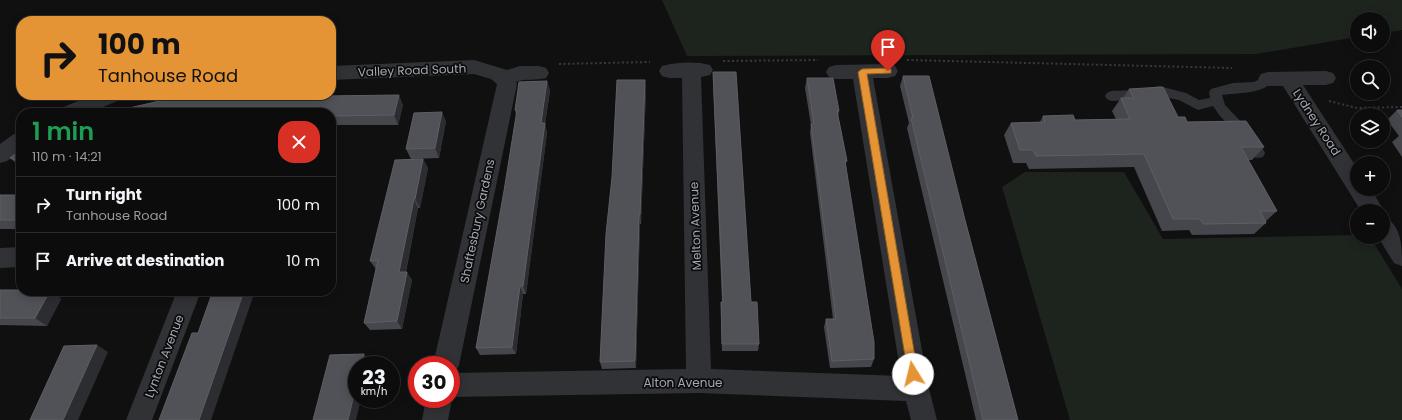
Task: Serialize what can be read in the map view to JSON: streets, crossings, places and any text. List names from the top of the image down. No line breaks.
{"streets":{"street":["Valley Road South","Lydney Road","Shaftesbury Gardens","Melton Avenue","Lynton Avenue","Alton Avenue"]},"crossings":[["Valley Road South","Shaftesbury Gardens"],["Melton Avenue","Alton Avenue"]],"page":{"map_buttons":["+","−"],"turn":["100 m","Tanhouse Road"],"heading":["1 min","110 m · 14:21"],"list":[{"name":"Turn right","note":"Tanhouse Road","value":"100 m"},{"name":"Arrive at destination","value":"10 m"}],"speed":"23 km/h","limit":"30"}}
